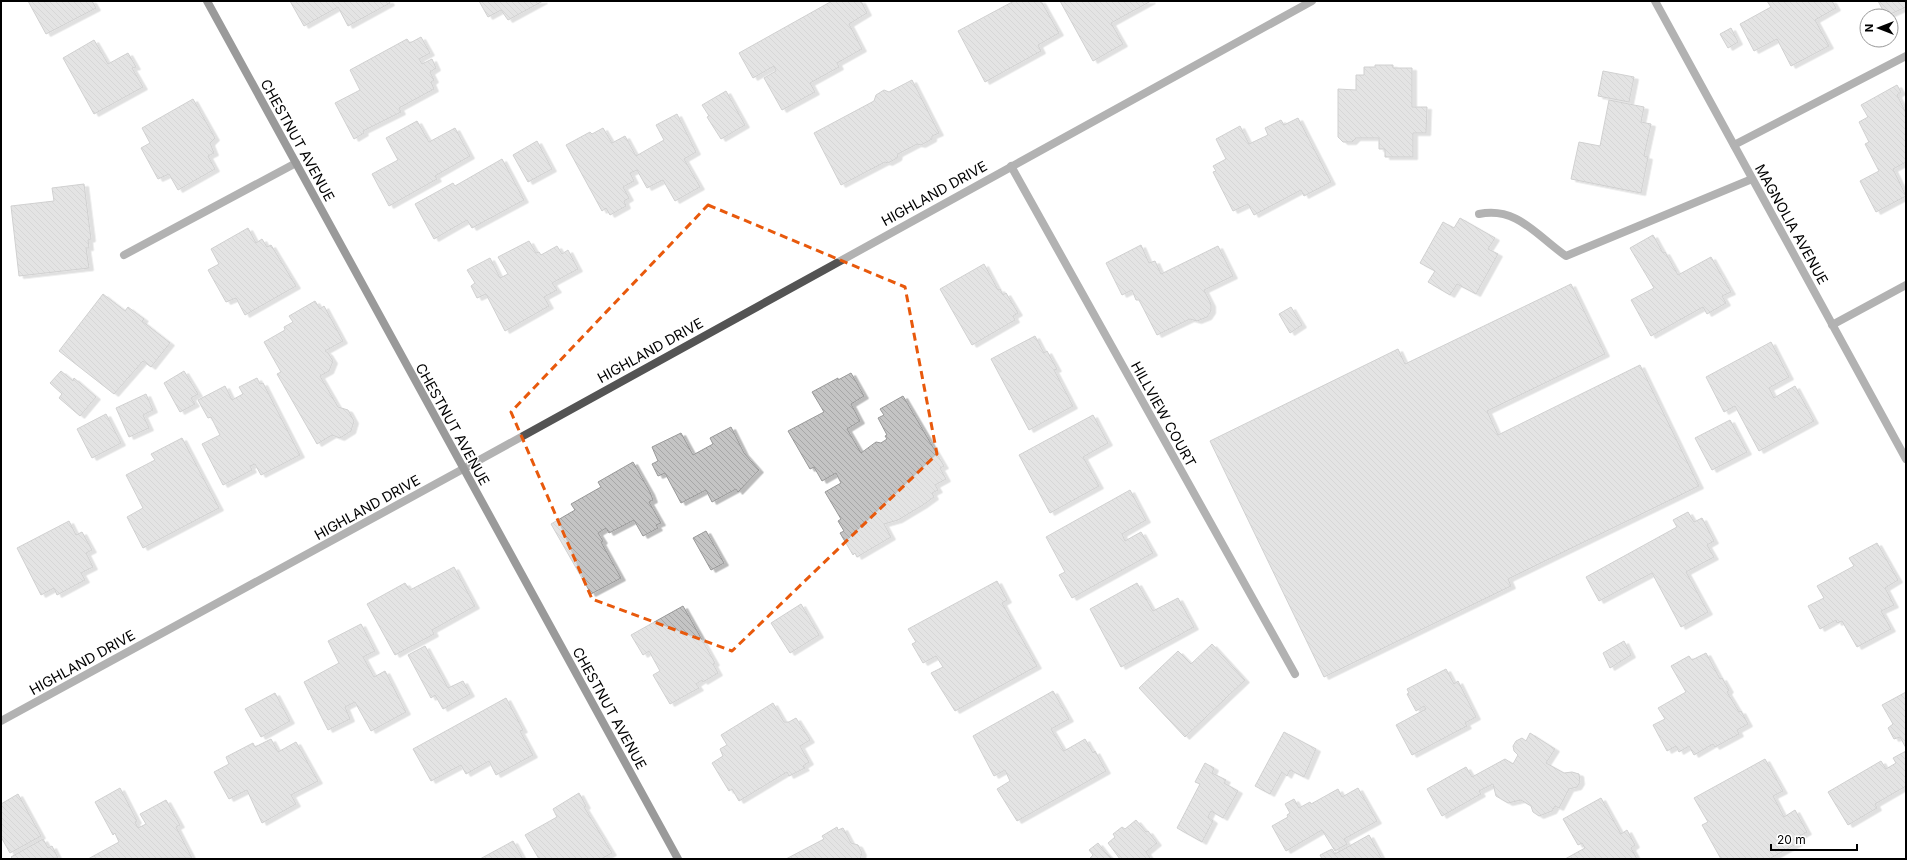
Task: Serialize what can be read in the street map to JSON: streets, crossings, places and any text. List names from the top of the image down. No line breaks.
{"streets":{"main road":["CHESTNUT AVENUE"],"street":["HIGHLAND DRIVE","MAGNOLIA AVENUE","HILLVIEW COURT"]},"crossings":[["CHESTNUT AVENUE","HIGHLAND DRIVE"],["HIGHLAND DRIVE","HILLVIEW COURT"]],"scale_bar":"20 m","north":"left"}
